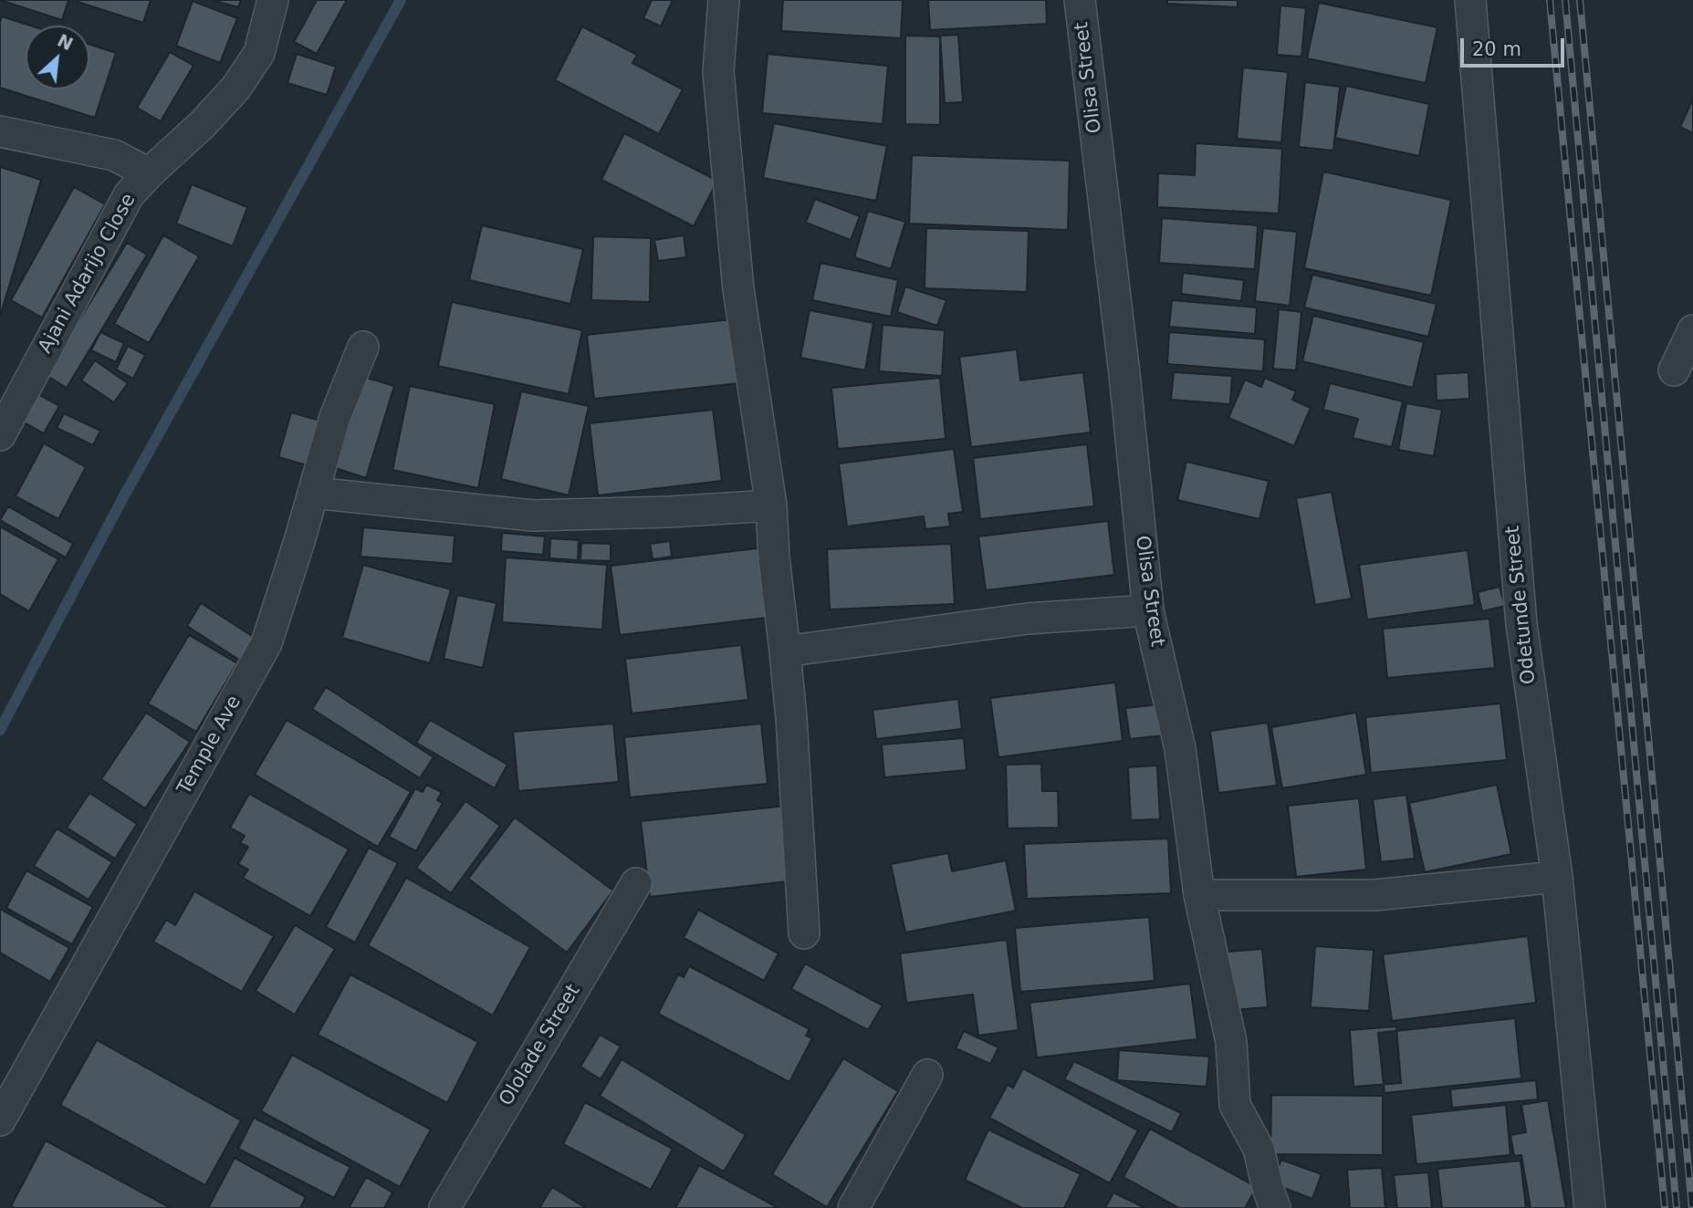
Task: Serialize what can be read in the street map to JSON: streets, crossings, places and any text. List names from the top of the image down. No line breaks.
{"streets":{"street":["Olisa Street","Ajani Adarijo Close","Odetunde Street","Temple Ave","Ololade Street"]},"scale_bar":"20 m","north":"top right"}
